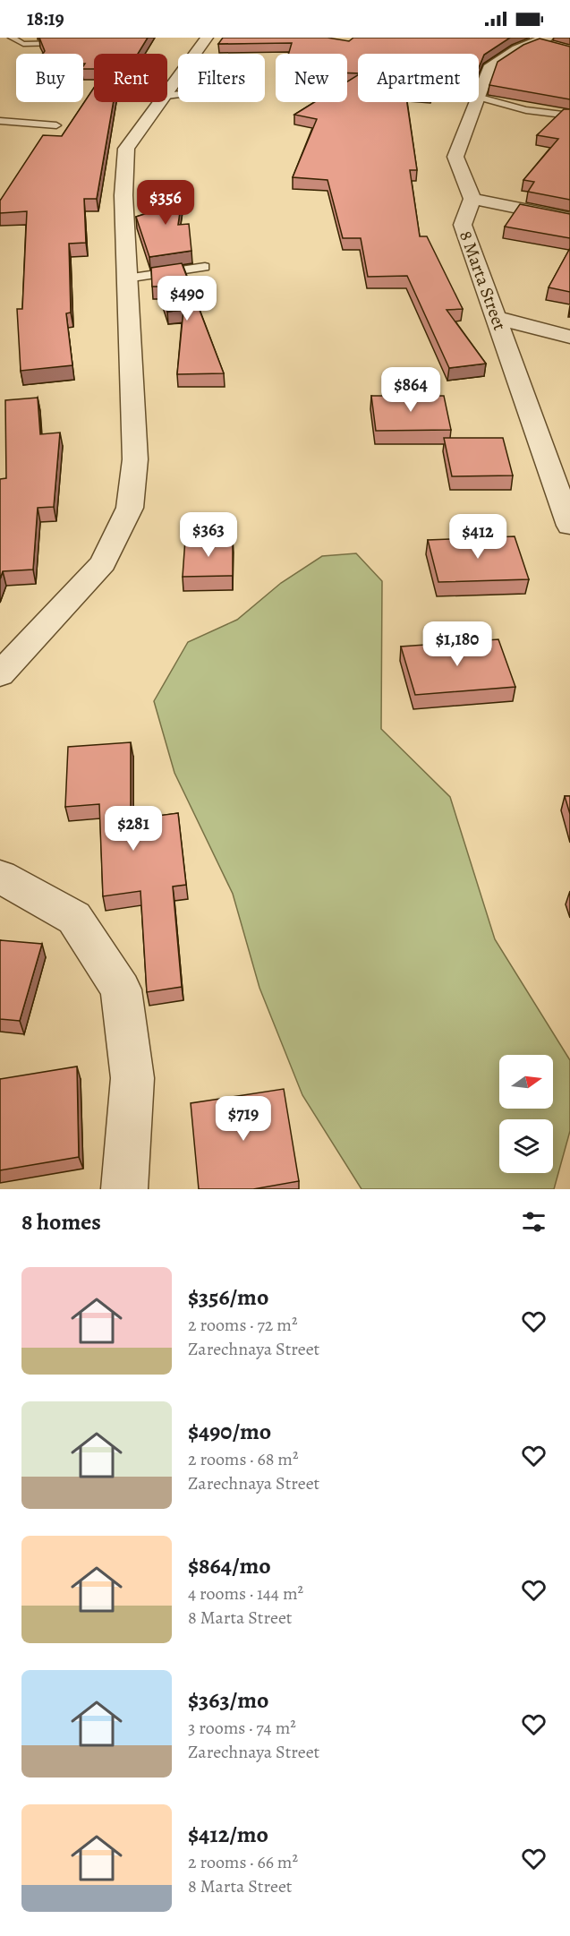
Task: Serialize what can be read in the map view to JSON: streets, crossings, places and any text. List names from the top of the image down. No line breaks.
{"streets":{"street":["8 Marta Street"]},"north":"right","page":{"status":"18:19","chip":["Buy","Rent","Filters","New","Apartment"],"price":["$356","$490","$864","$363","$412","$1,180","$281","$719"],"heading":"8 homes","list":[{"name":"$356/mo","note":"2 rooms · 72 m² · Zarechnaya Street"},{"name":"$490/mo","note":"2 rooms · 68 m² · Zarechnaya Street"},{"name":"$864/mo","note":"4 rooms · 144 m² · 8 Marta Street"},{"name":"$363/mo","note":"3 rooms · 74 m² · Zarechnaya Street"},{"name":"$412/mo","note":"2 rooms · 66 m² · 8 Marta Street"}]}}
